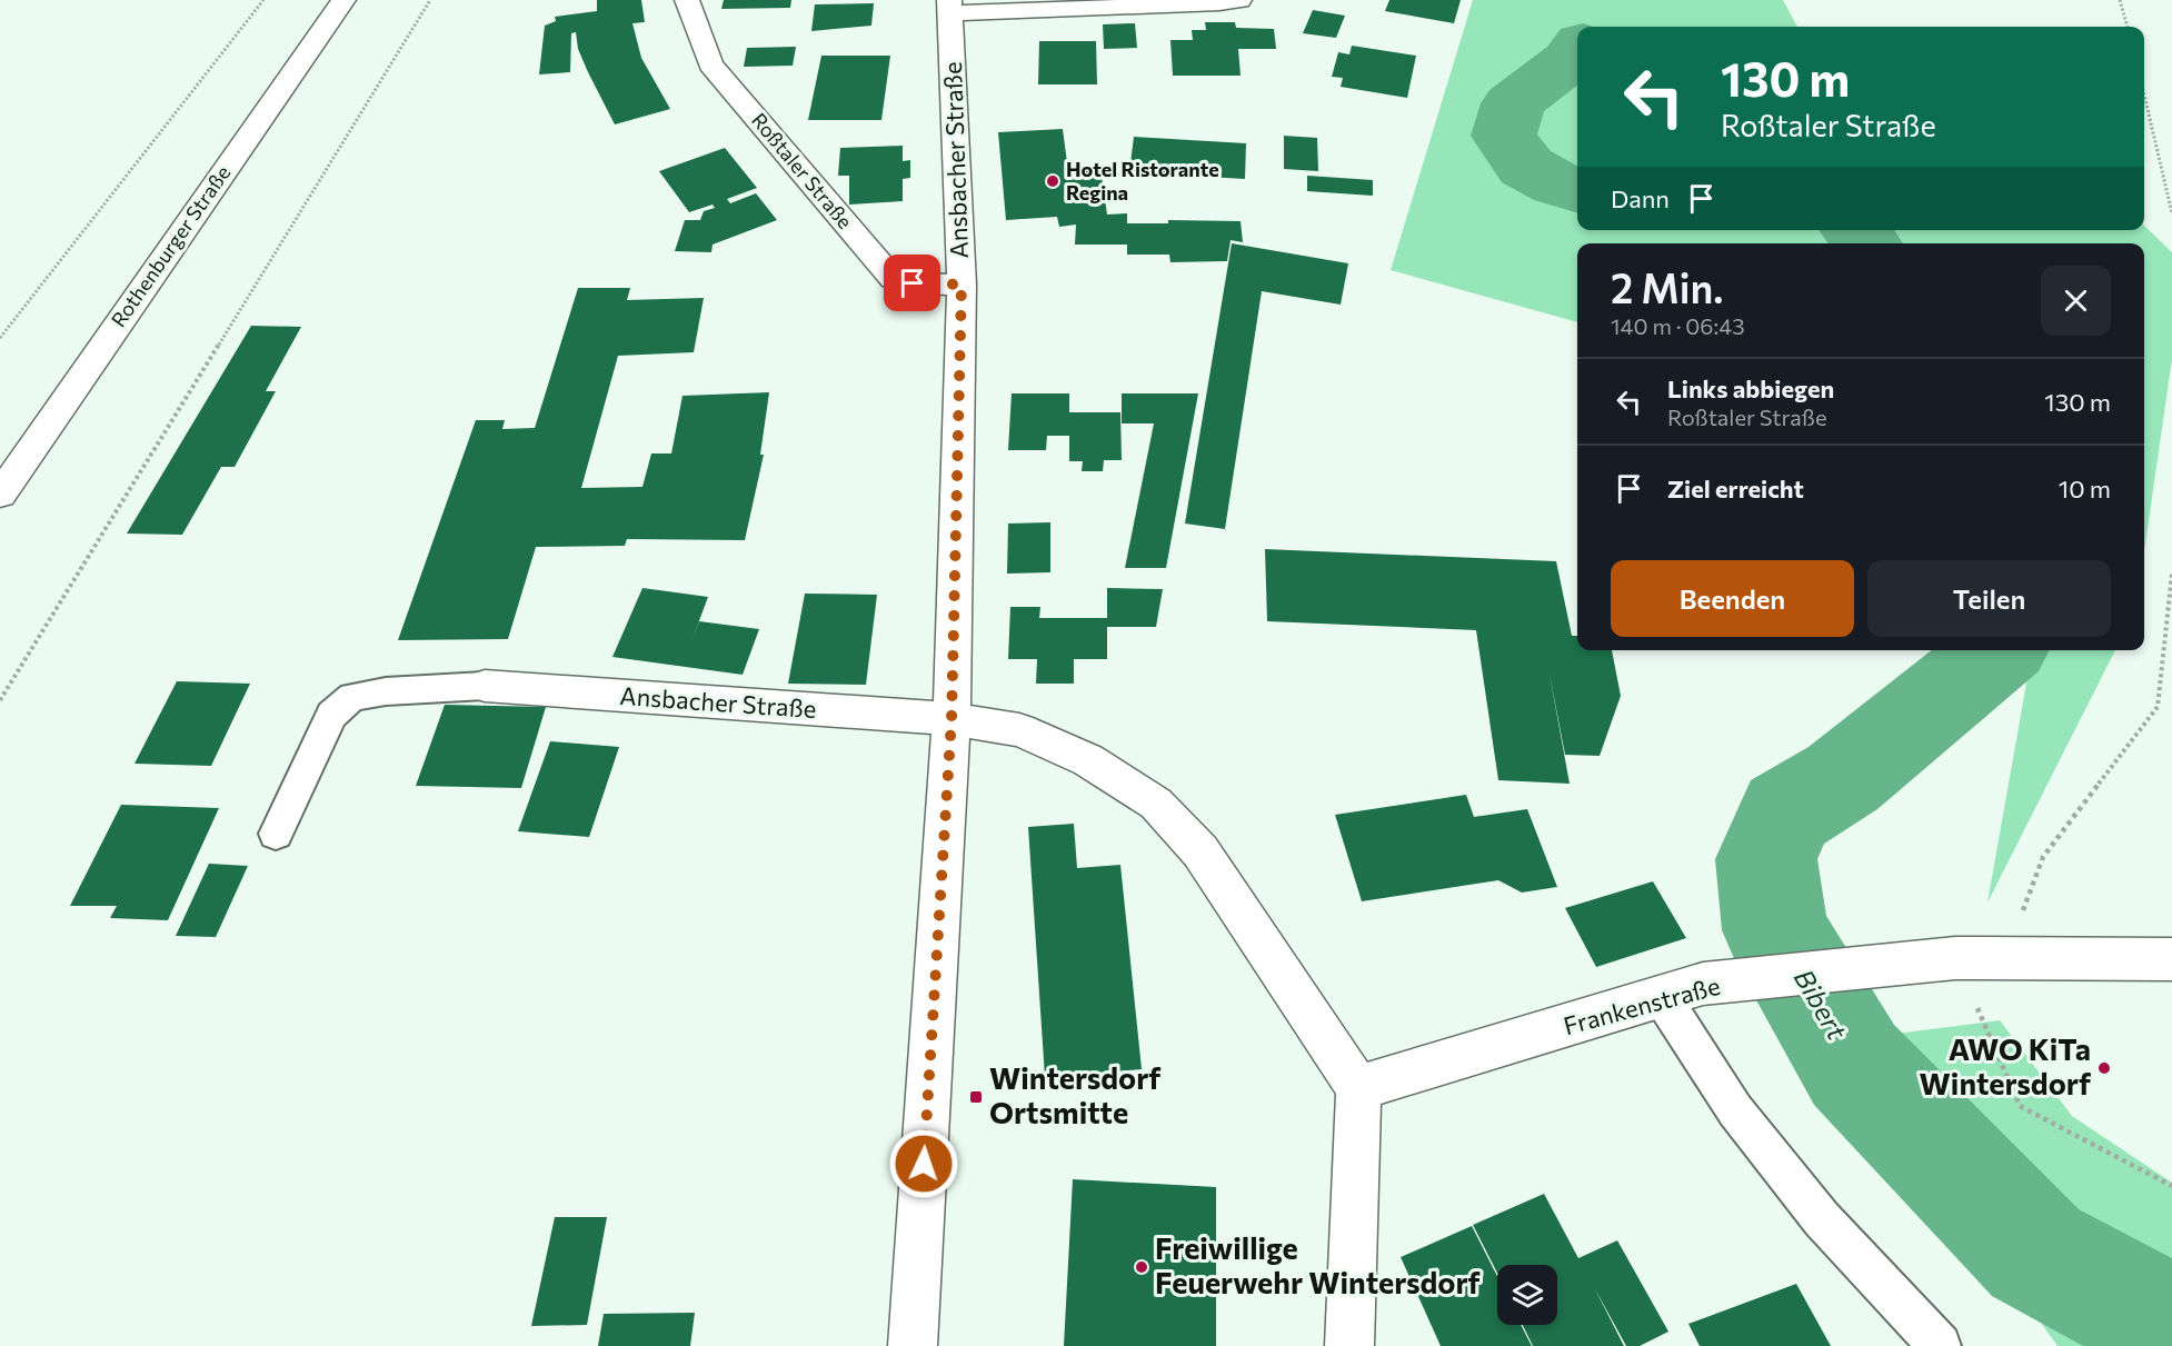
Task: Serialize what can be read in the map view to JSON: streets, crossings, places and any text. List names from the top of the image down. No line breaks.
{"streets":{"street":["Ansbacher Straße","Roßtaler Straße","Rothenburger Straße","Frankenstraße"]},"crossings":[["Ansbacher Straße","Roßtaler Straße"]],"water":["Bibert"],"places":{"other":["Hotel Ristorante Regina","AWO KiTa Wintersdorf","Freiwillige Feuerwehr Wintersdorf"],"transit":["Wintersdorf Ortsmitte"]},"page":{"turn":["130 m","Roßtaler Straße"],"then":"Dann","heading":["2 Min.","140 m · 06:43"],"list":[{"name":"Links abbiegen","note":"Roßtaler Straße","value":"130 m"},{"name":"Ziel erreicht","value":"10 m"}],"buttons":["Beenden","Teilen"]}}
